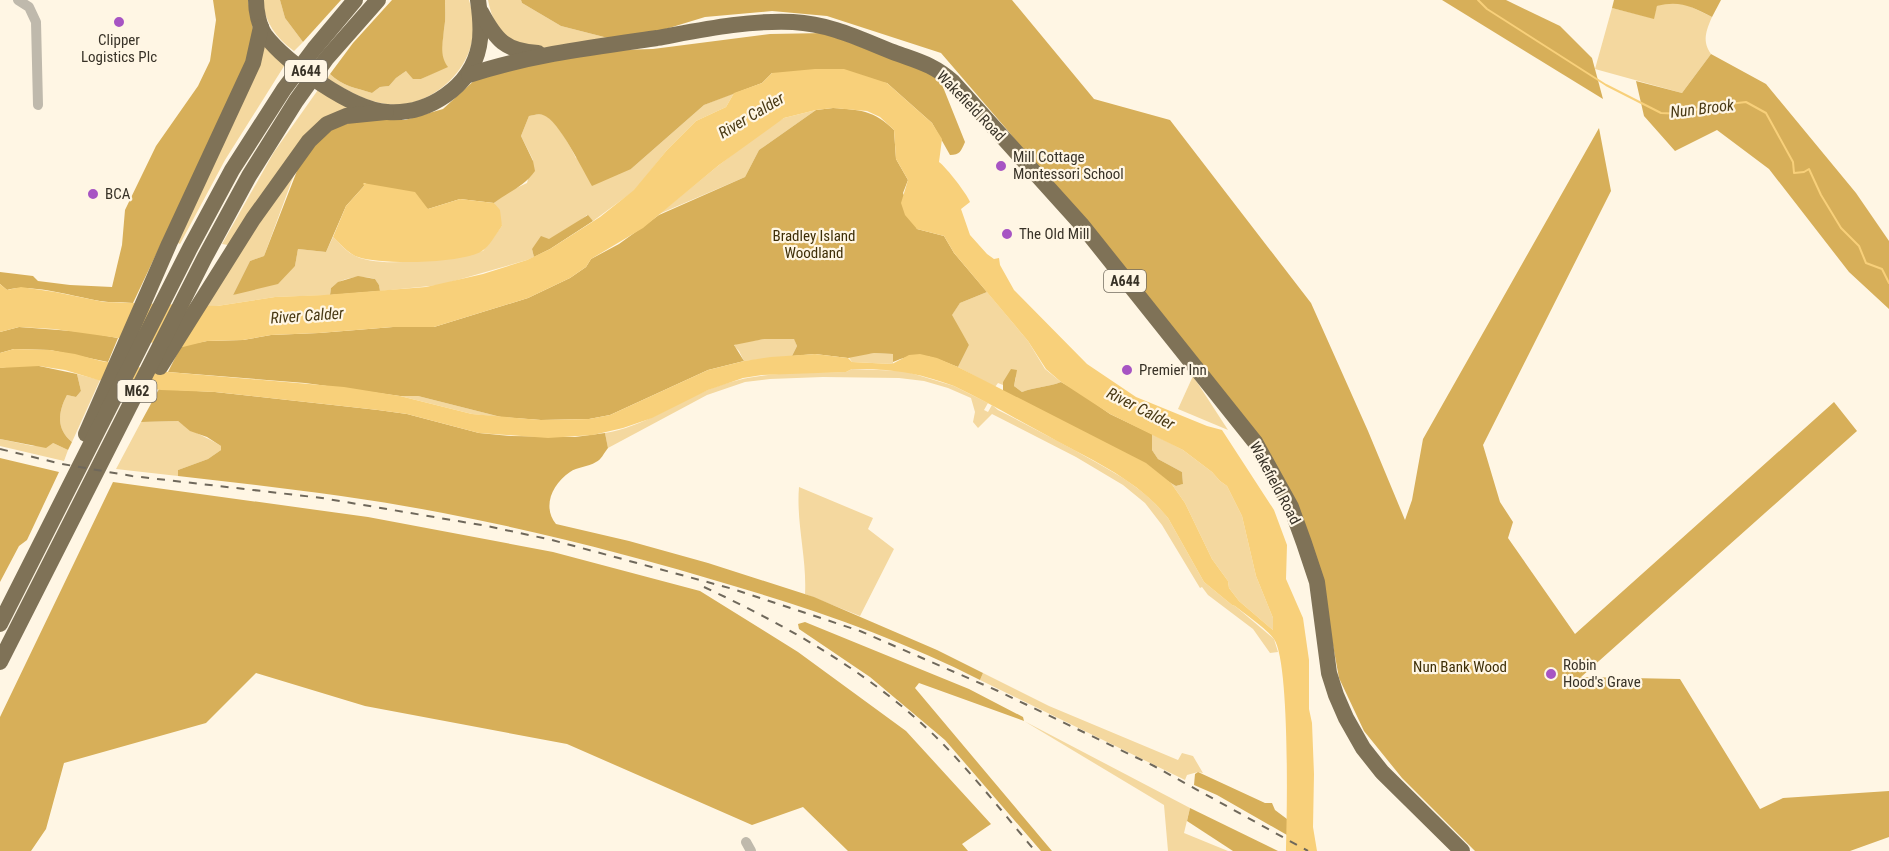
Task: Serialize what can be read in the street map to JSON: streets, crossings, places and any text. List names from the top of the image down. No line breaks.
{"streets":{"highway":["A644","Wakefield Road","M62"]},"crossings":[["A644","Wakefield Road"]],"water":["Nun Brook","River Calder"],"parks":["Bradley Island Woodland","Nun Bank Wood"],"places":["Clipper Logistics Plc","Mill Cottage Montessori School","BCA","The Old Mill","Premier Inn","Robin Hood's Grave"]}
